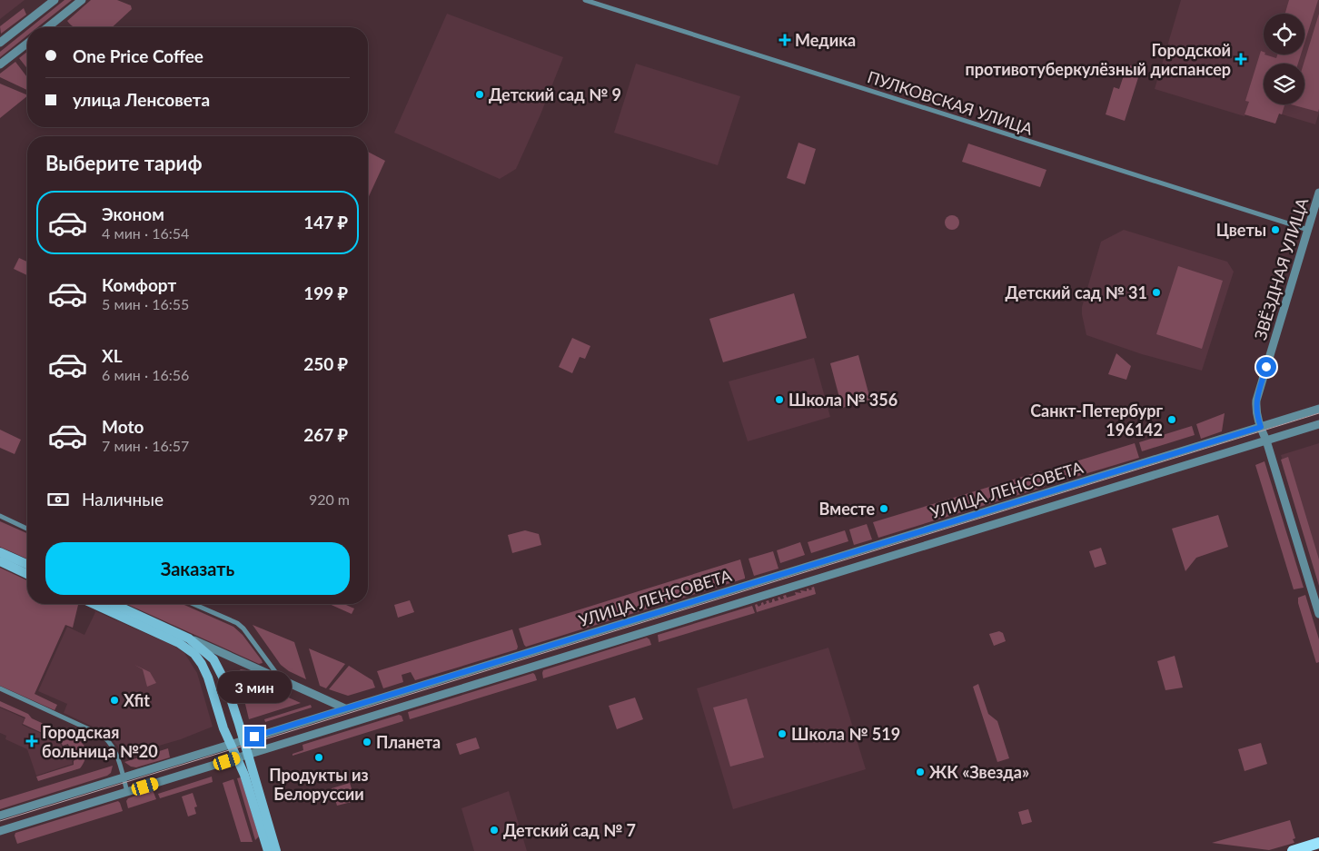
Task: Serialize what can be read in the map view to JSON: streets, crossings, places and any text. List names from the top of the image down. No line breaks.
{"streets":{"street":["ПУЛКОВСКАЯ УЛИЦА","ЗВЁЗДНАЯ УЛИЦА","УЛИЦА ЛЕНСОВЕТА"]},"crossings":[["ПУЛКОВСКАЯ УЛИЦА","ЗВЁЗДНАЯ УЛИЦА"],["ЗВЁЗДНАЯ УЛИЦА","УЛИЦА ЛЕНСОВЕТА"]],"places":{"health":["Медика","Городской противотуберкулёзный диспансер","Городская больница №20"],"other":["Детский сад № 9","Цветы","Детский сад № 31","Школа № 356","Санкт-Петербург 196142","Вместе","Xfit","Школа № 519","Планета","Продукты из Белоруссии","ЖК «Звезда»","Детский сад № 7"]},"page":{"banner":["One Price Coffee","улица Ленсовета"],"heading":"Выберите тариф","list":[{"name":"Эконом","note":"4 мин · 16:54","value":"147 ₽"},{"name":"Комфорт","note":"5 мин · 16:55","value":"199 ₽"},{"name":"XL","note":"6 мин · 16:56","value":"250 ₽"},{"name":"Moto","note":"7 мин · 16:57","value":"267 ₽"}],"pay":["Наличные","920 m"],"buttons":"Заказать","bubble":"3 мин"}}
